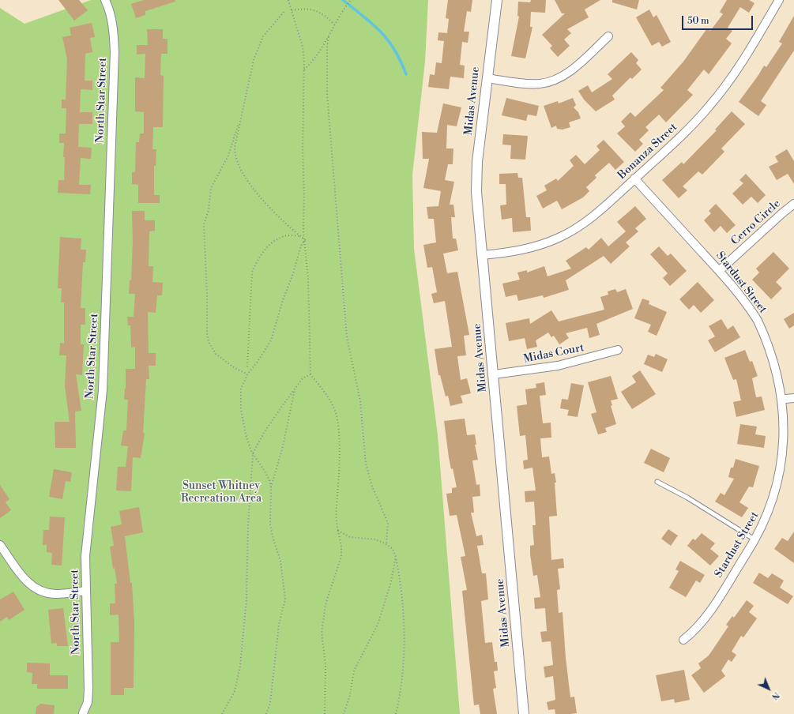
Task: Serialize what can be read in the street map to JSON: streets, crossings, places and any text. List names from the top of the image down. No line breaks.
{"streets":{"street":["North Star Street","Midas Avenue","Bonanza Street","Cerro Circle","Stardust Street","Midas Court"]},"crossings":[["Midas Avenue","Bonanza Street"],["Midas Avenue","Midas Court"],["Bonanza Street","Stardust Street"],["Cerro Circle","Stardust Street"]],"parks":["Sunset Whitney Recreation Area"],"scale_bar":"50 m","north":"bottom right"}
